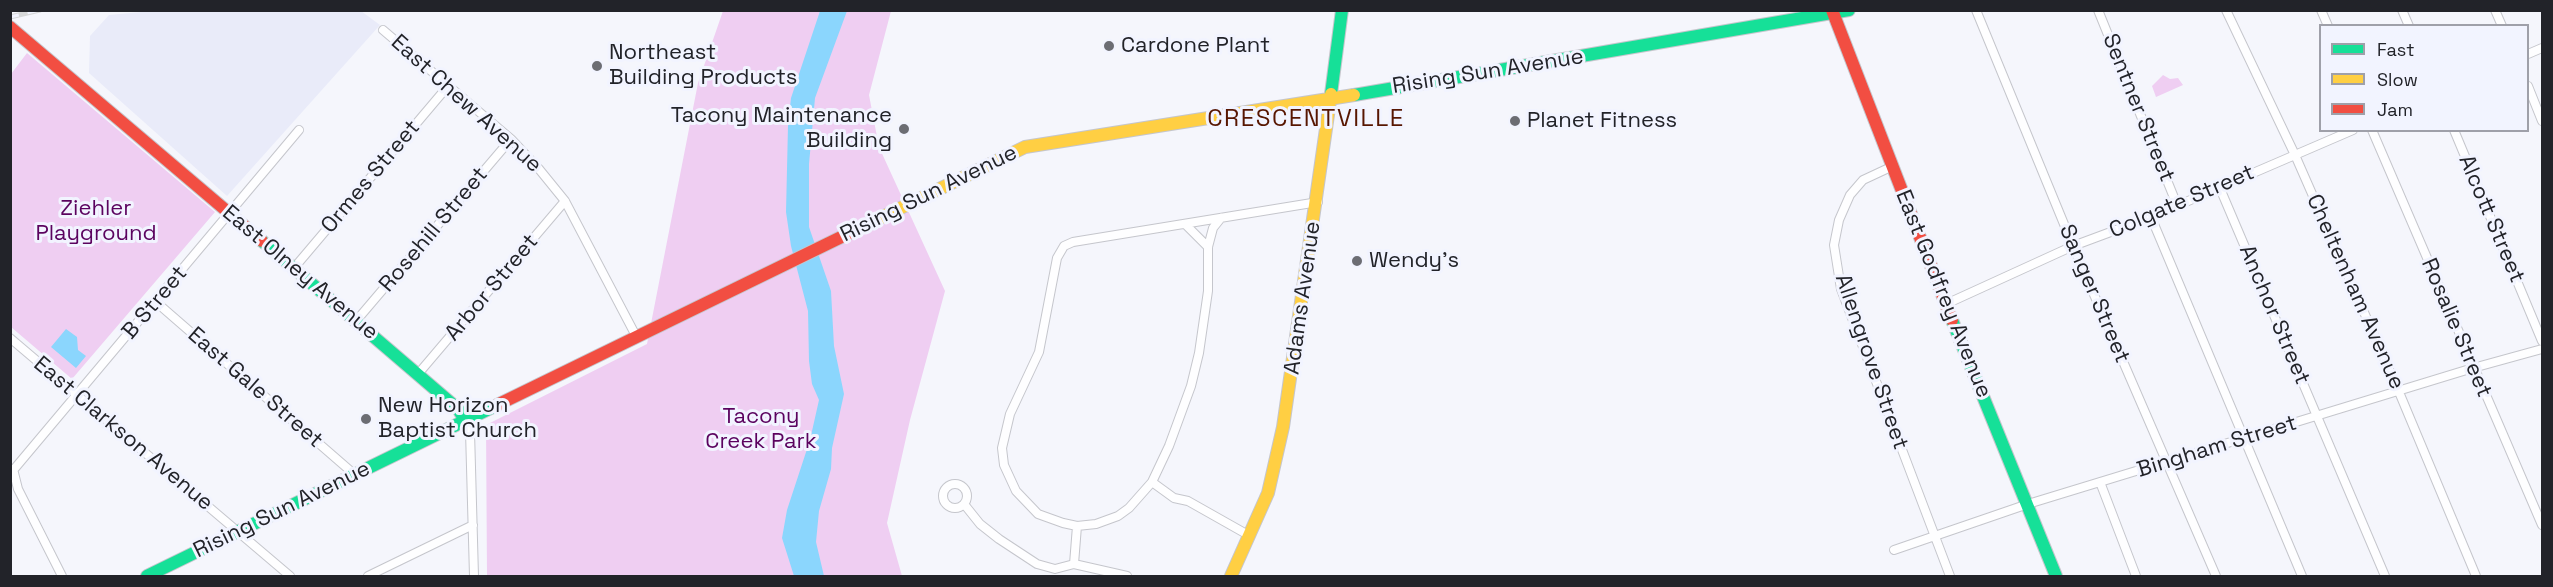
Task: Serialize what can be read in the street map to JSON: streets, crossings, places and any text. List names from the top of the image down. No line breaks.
{"streets":{"main road":["Rising Sun Avenue","East Olney Avenue","East Godfrey Avenue","Adams Avenue"],"street":["East Chew Avenue","Sentner Street","Ormes Street","Colgate Street","Alcott Street","Rosehill Street","Arbor Street","Cheltenham Avenue","Sanger Street","B Street","Anchor Street","Rosalie Street","Allengrove Street","East Gale Street","East Clarkson Avenue","Bingham Street"]},"crossings":[["Rising Sun Avenue","East Chew Avenue"],["Rising Sun Avenue","East Olney Avenue"],["Rising Sun Avenue","East Godfrey Avenue"],["Rising Sun Avenue","Adams Avenue"],["Rising Sun Avenue","East Gale Street"],["Rising Sun Avenue","East Clarkson Avenue"],["East Chew Avenue","Ormes Street"],["East Chew Avenue","Rosehill Street"],["East Chew Avenue","Arbor Street"],["Sentner Street","Colgate Street"],["Ormes Street","East Olney Avenue"],["Colgate Street","Cheltenham Avenue"],["Colgate Street","East Godfrey Avenue"],["Colgate Street","Sanger Street"],["Colgate Street","Anchor Street"],["Rosehill Street","East Olney Avenue"],["East Olney Avenue","Arbor Street"],["East Olney Avenue","B Street"],["Cheltenham Avenue","Bingham Street"],["East Godfrey Avenue","Allengrove Street"],["East Godfrey Avenue","Bingham Street"],["Sanger Street","Bingham Street"],["B Street","East Gale Street"],["B Street","East Clarkson Avenue"],["Anchor Street","Bingham Street"],["Rosalie Street","Bingham Street"],["Allengrove Street","Bingham Street"]],"districts":["CRESCENTVILLE"],"parks":["Ziehler Playground","Tacony Creek Park"],"places":["Cardone Plant","Northeast Building Products","Planet Fitness","Tacony Maintenance Building","Wendy's","New Horizon Baptist Church"],"legend":["Fast","Slow","Jam"]}
